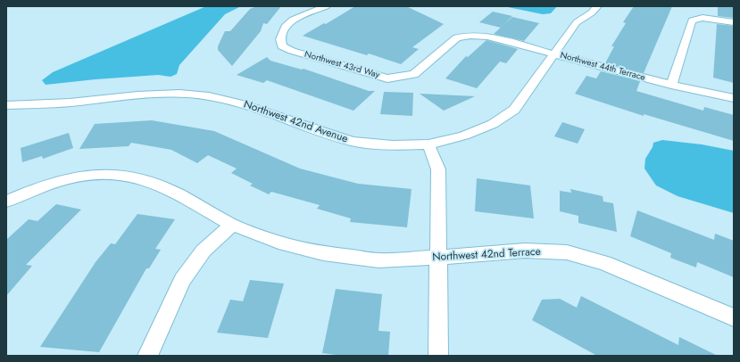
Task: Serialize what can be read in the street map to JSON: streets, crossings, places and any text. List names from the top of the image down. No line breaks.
{"streets":{"street":["Northwest 43rd Way","Northwest 44th Terrace","Northwest 42nd Avenue","Northwest 42nd Terrace"]},"crossings":[["Northwest 43rd Way","Northwest 44th Terrace"],["Northwest 44th Terrace","Northwest 42nd Avenue"]]}
